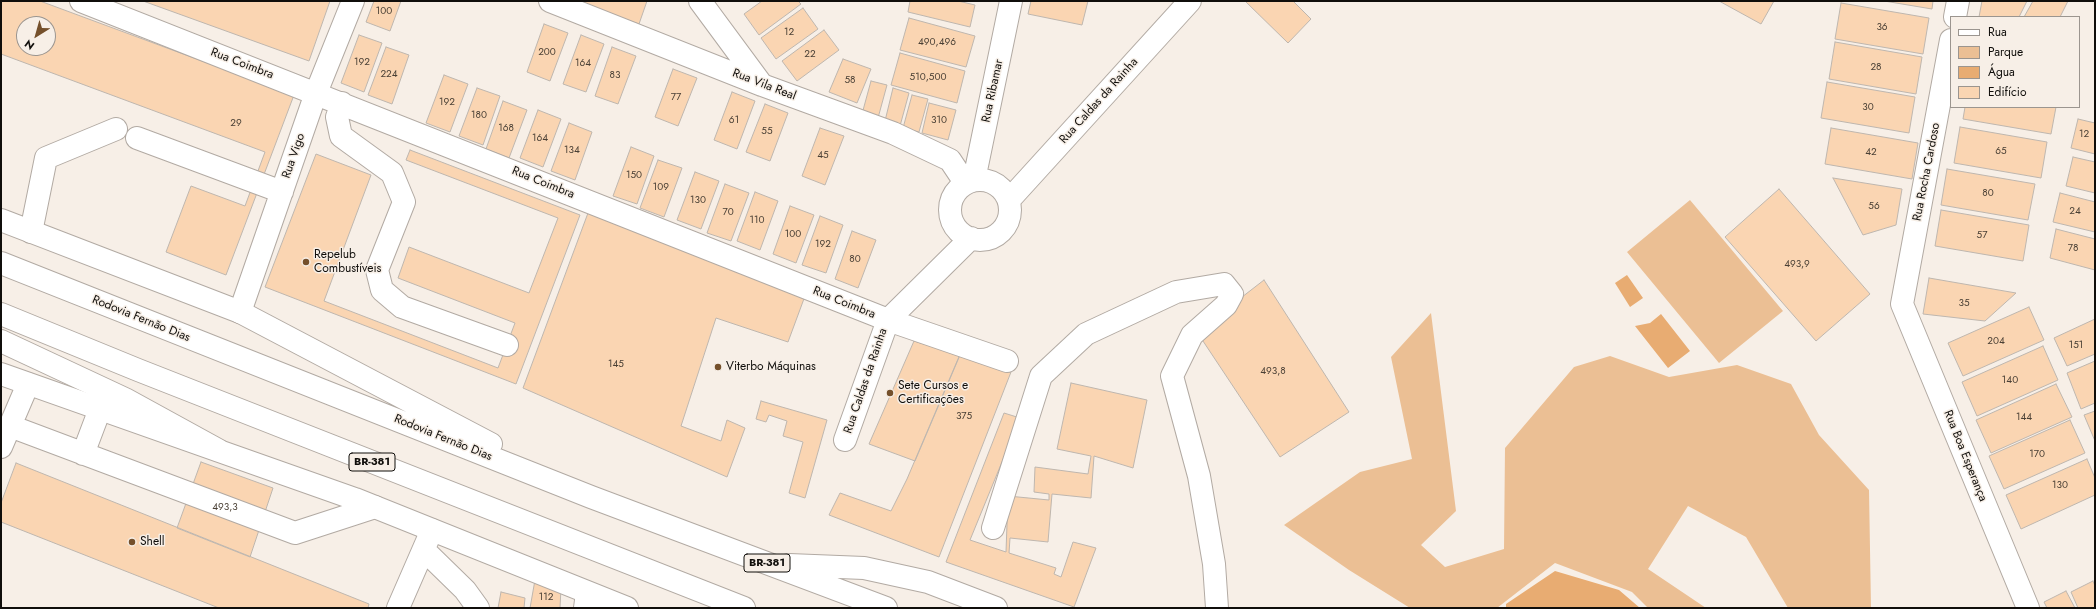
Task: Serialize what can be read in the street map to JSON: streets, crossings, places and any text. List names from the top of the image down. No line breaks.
{"streets":{"main road":["Rua Coimbra","Rua Vila Real","Rua Ribamar","Rua Caldas da Rainha","Rua Vigo","Rua Rocha Cardoso","Rodovia Fernão Dias","Rua Boa Esperança","BR-381"]},"crossings":[["Rua Coimbra","Rua Caldas da Rainha"],["Rua Coimbra","Rua Vigo"],["Rua Vila Real","Rua Ribamar"],["Rua Vila Real","Rua Caldas da Rainha"],["Rua Ribamar","Rua Caldas da Rainha"],["Rua Vigo","BR-381"],["Rua Rocha Cardoso","Rua Boa Esperança"],["Rodovia Fernão Dias","BR-381"]],"places":["Repelub Combustíveis","Viterbo Máquinas","Sete Cursos e Certificações","Shell"],"house_numbers":["100","36","12","490,496","200","22","192","164","28","224","83","510,500","58","77","192","30","180","61","310","29","168","55","12","164","134","65","42","45","150","109","80","130","56","24","70","110","100","57","192","78","80","493,9","35","204","151","145","493,8","140","375","144","170","130","493,3","112"],"legend":["Rua","Parque","Água","Edifício"],"north":"bottom left"}
